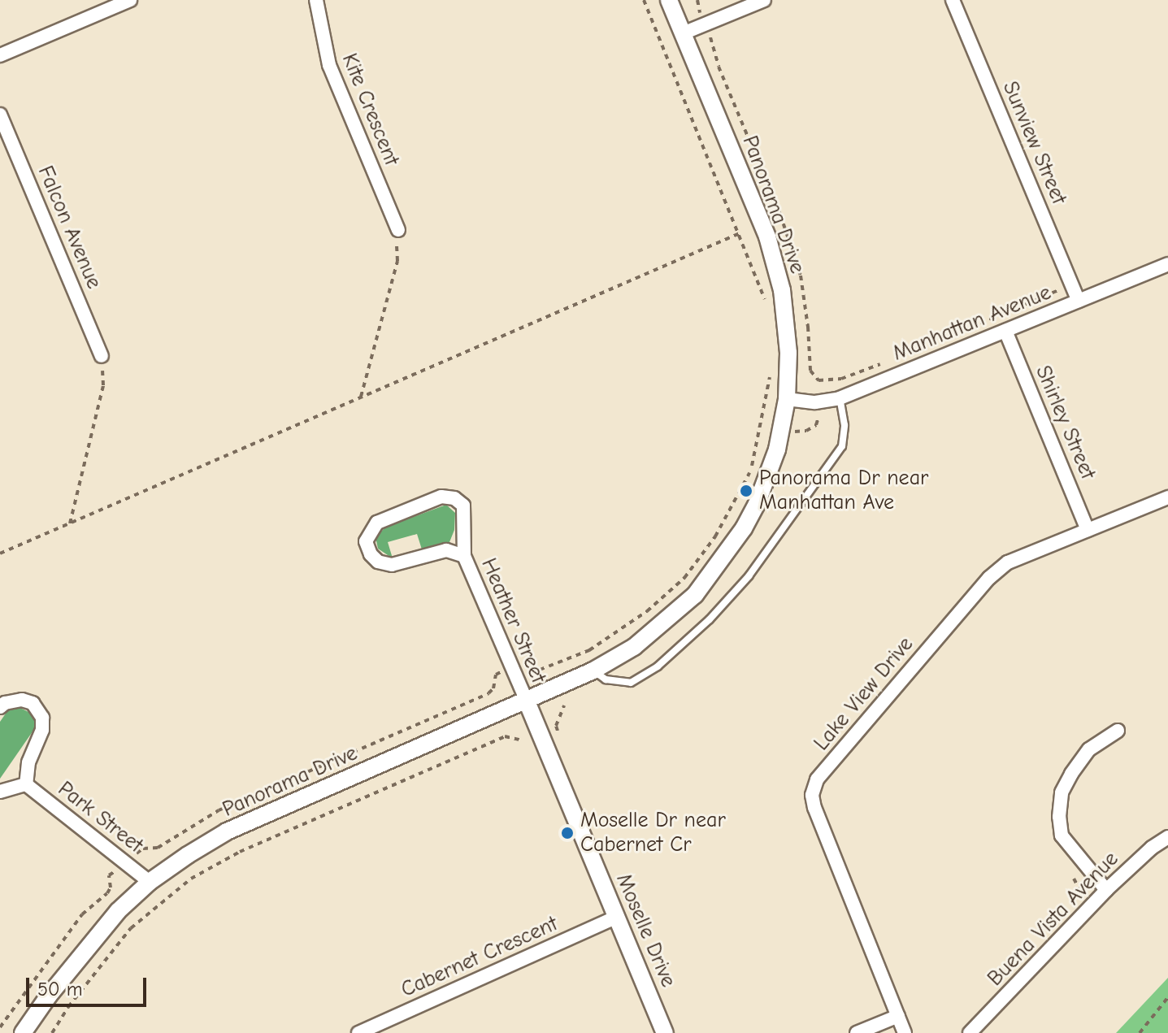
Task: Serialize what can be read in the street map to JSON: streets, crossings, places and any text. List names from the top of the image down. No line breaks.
{"streets":{"street":["Kite Crescent","Sunview Street","Panorama Drive","Falcon Avenue","Manhattan Avenue","Shirley Street","Heather Street","Lake View Drive","Park Street","Buena Vista Avenue","Moselle Drive","Cabernet Crescent"]},"crossings":[["Sunview Street","Manhattan Avenue"],["Panorama Drive","Manhattan Avenue"],["Panorama Drive","Heather Street"],["Panorama Drive","Park Street"],["Panorama Drive","Moselle Drive"],["Manhattan Avenue","Shirley Street"],["Shirley Street","Lake View Drive"],["Heather Street","Moselle Drive"],["Moselle Drive","Cabernet Crescent"]],"places":["Panorama Dr near Manhattan Ave","Moselle Dr near Cabernet Cr"],"scale_bar":"50 m"}
